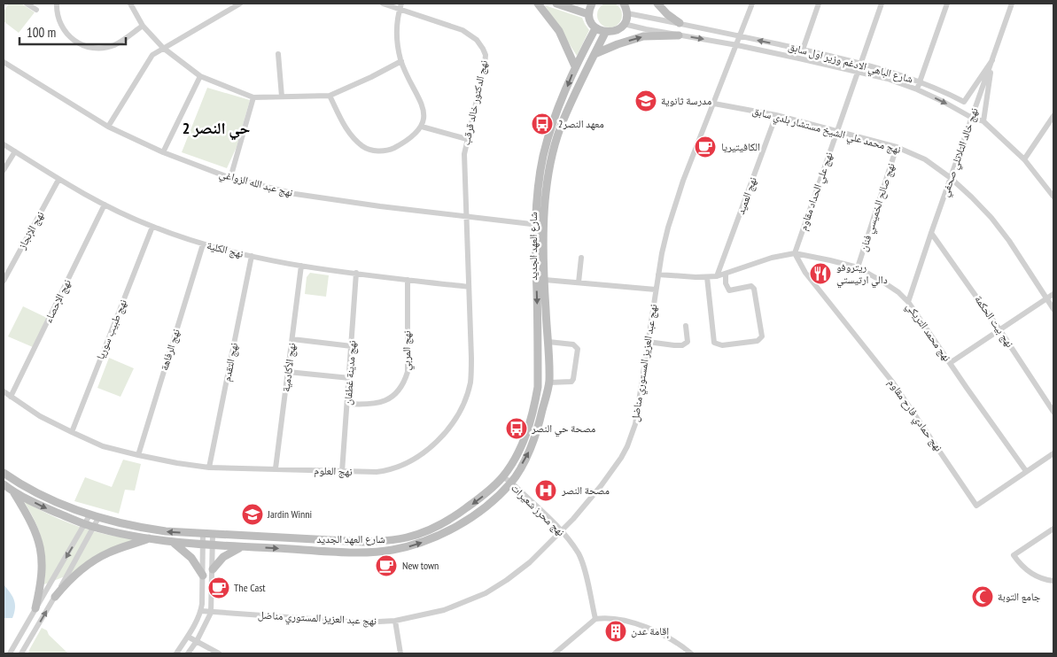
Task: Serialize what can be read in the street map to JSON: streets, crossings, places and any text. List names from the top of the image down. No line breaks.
{"streets":{"main road":["شارع العهد الجديد"],"street":["شارع الباهي الادغم وزير اول سابق","نهج الدكتور خالد قرقب","نهج محمد علي الشيخ مستشار بلدي سابق","نهج خالد التلاتلي صحفي","نهج عبد الله الزواغي","نهج علي الحداد مقاوم","نهج العميد","نهج صالح الخميسي فنان","نهج الإنجاز","نهج الكلية","نهج الإحصاء","نهج بيت الحكمة","نهج طبيب سوريا","نهج محمد التريكي","نهج الرفاهة","نهج المربي","نهج التقدم","نهج عبد العزيز المستوري مناضل","نهج الأكادمية","نهج مدينة غطفان","نهج حمادي فارح مقاوم","نهج العلوم","نهج محرز شعيرات"]},"crossings":[["شارع الباهي الادغم وزير اول سابق","نهج خالد التلاتلي صحفي"],["شارع الباهي الادغم وزير اول سابق","نهج علي الحداد مقاوم"],["شارع الباهي الادغم وزير اول سابق","نهج عبد العزيز المستوري مناضل"],["نهج الدكتور خالد قرقب","نهج عبد الله الزواغي"],["نهج الدكتور خالد قرقب","نهج العلوم"],["نهج محمد علي الشيخ مستشار بلدي سابق","نهج خالد التلاتلي صحفي"],["نهج محمد علي الشيخ مستشار بلدي سابق","نهج علي الحداد مقاوم"],["نهج محمد علي الشيخ مستشار بلدي سابق","نهج العميد"],["نهج محمد علي الشيخ مستشار بلدي سابق","نهج صالح الخميسي فنان"],["نهج محمد علي الشيخ مستشار بلدي سابق","نهج عبد العزيز المستوري مناضل"],["نهج خالد التلاتلي صحفي","نهج بيت الحكمة"],["نهج خالد التلاتلي صحفي","نهج محمد التريكي"],["نهج عبد الله الزواغي","شارع العهد الجديد"],["نهج عبد الله الزواغي","نهج العلوم"],["نهج علي الحداد مقاوم","نهج محمد التريكي"],["نهج علي الحداد مقاوم","نهج حمادي فارح مقاوم"],["نهج العميد","نهج محمد التريكي"],["نهج صالح الخميسي فنان","نهج محمد التريكي"],["نهج الإنجاز","نهج الكلية"],["شارع العهد الجديد","نهج محرز شعيرات"],["نهج الكلية","نهج الإحصاء"],["نهج الكلية","نهج طبيب سوريا"],["نهج الكلية","نهج الرفاهة"],["نهج الكلية","نهج المربي"],["نهج الكلية","نهج التقدم"],["نهج الكلية","نهج الأكادمية"],["نهج الكلية","نهج مدينة غطفان"],["نهج الكلية","نهج العلوم"],["نهج الإحصاء","نهج العلوم"],["نهج طبيب سوريا","نهج العلوم"],["نهج محمد التريكي","نهج عبد العزيز المستوري مناضل"],["نهج محمد التريكي","نهج حمادي فارح مقاوم"],["نهج الرفاهة","نهج العلوم"],["نهج المربي","نهج مدينة غطفان"],["نهج التقدم","نهج العلوم"],["نهج عبد العزيز المستوري مناضل","نهج محرز شعيرات"],["نهج الأكادمية","نهج العلوم"],["نهج مدينة غطفان","نهج العلوم"]],"districts":["حي النصر 2"],"places":{"school or university":["مدرسة ثانوية","Jardin Winni"],"bus stop":["معهد النصر2","مصحة حي النصر"],"cafe":["الكافيتيريا","New town","The Cast"],"restaurant":["ريتروفو دالي ارتيستي"],"hospital":["مصحة النصر"],"mosque":["جامع التوبة"],"building":["إقامة عدن"]},"scale_bar":"100 m"}
